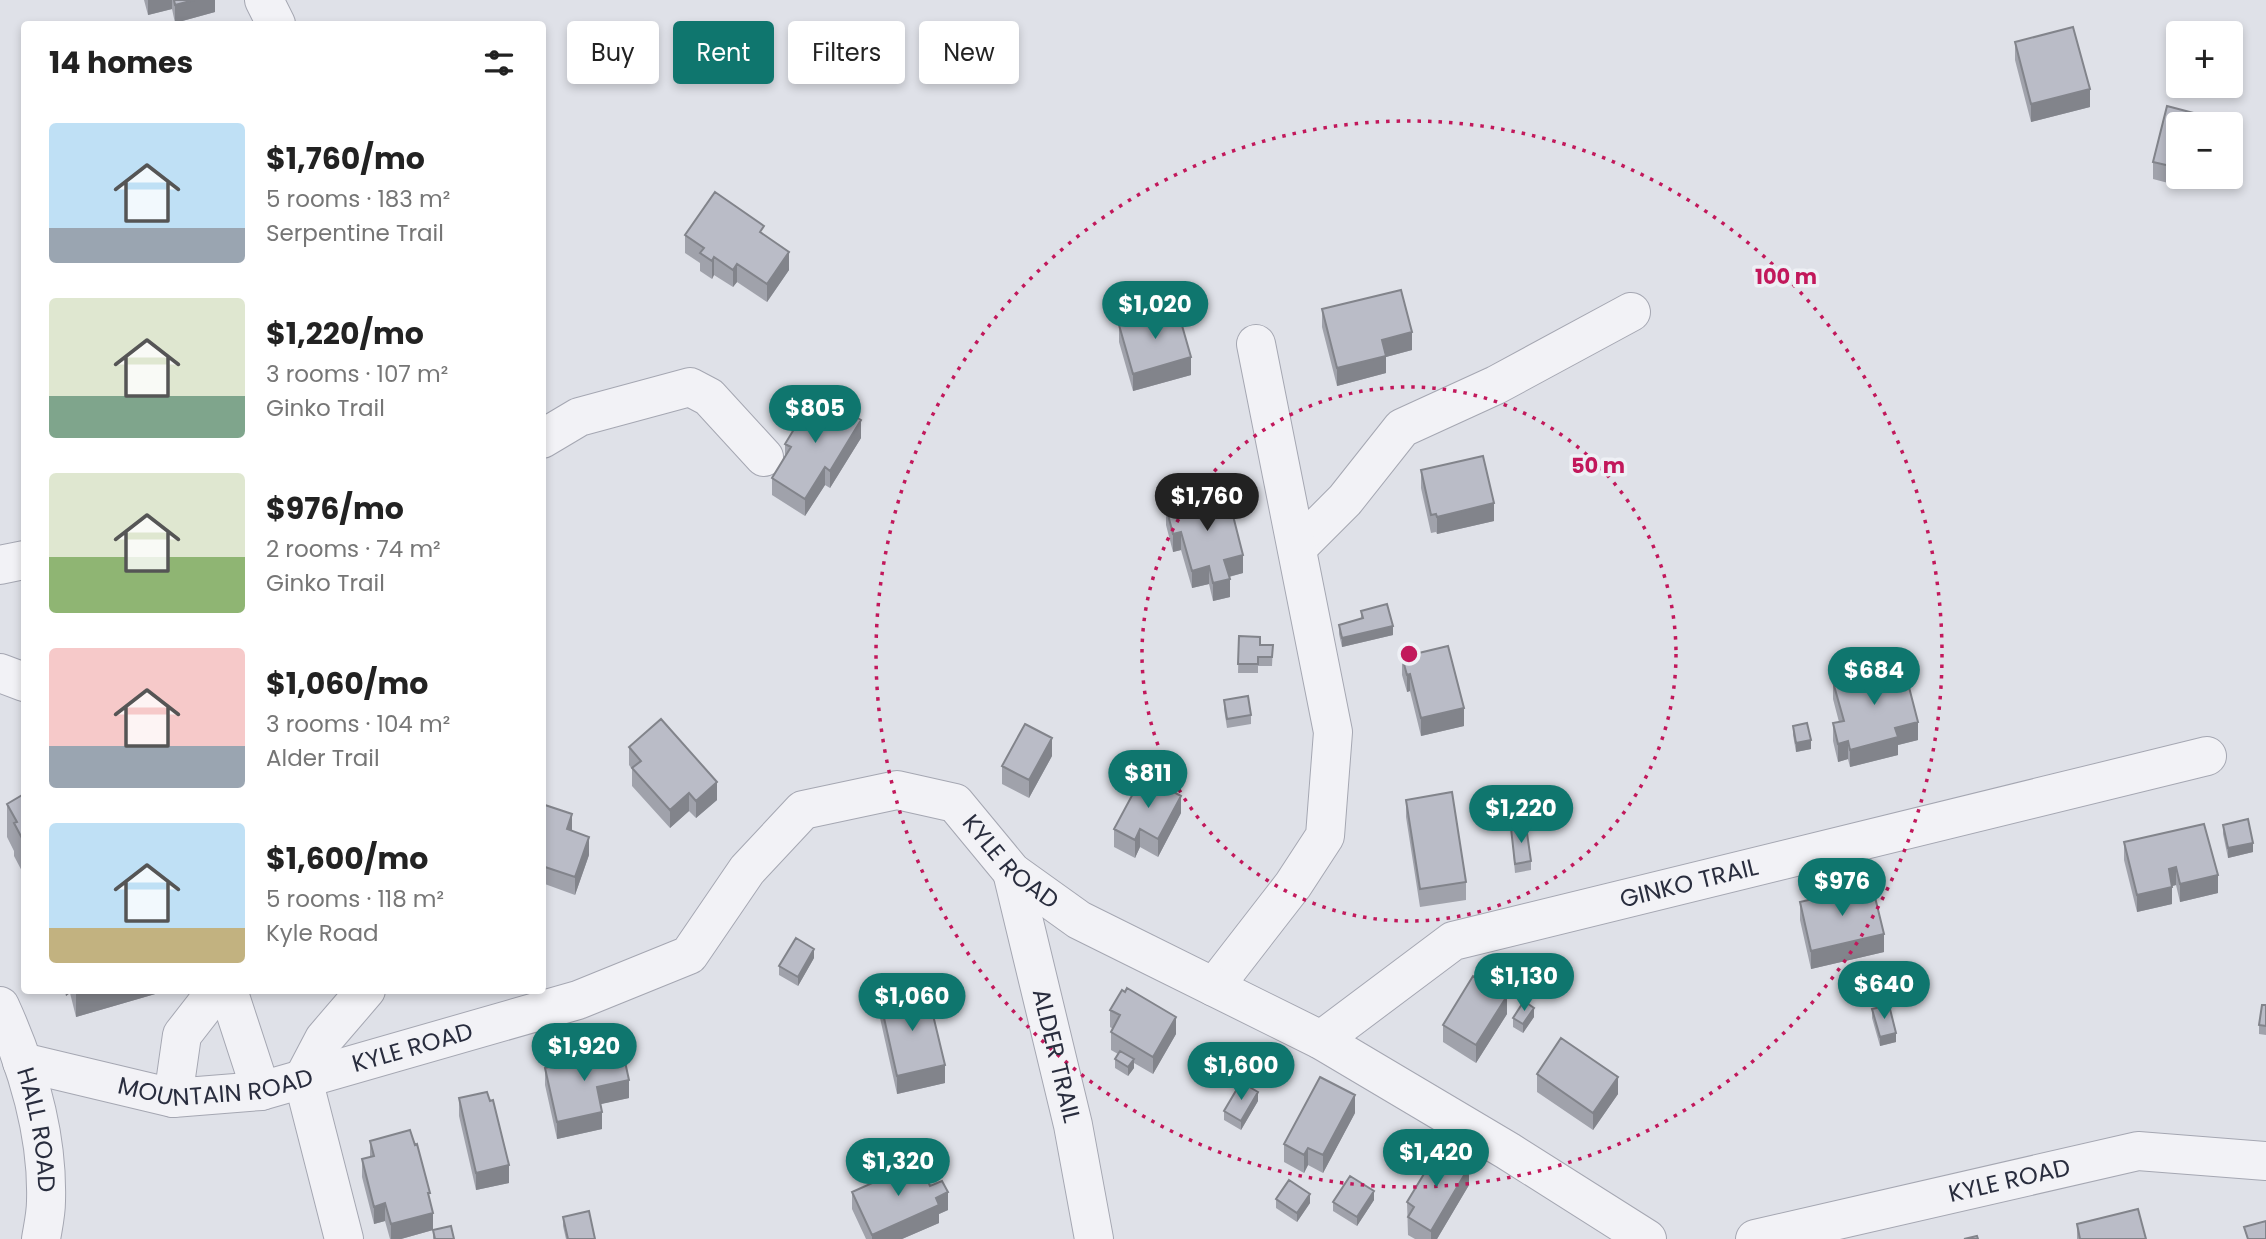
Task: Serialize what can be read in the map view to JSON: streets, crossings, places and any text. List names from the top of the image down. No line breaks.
{"streets":{"street":["KYLE ROAD","GINKO TRAIL","ALDER TRAIL","MOUNTAIN ROAD","HALL ROAD"]},"crossings":[["KYLE ROAD","GINKO TRAIL"],["KYLE ROAD","ALDER TRAIL"],["KYLE ROAD","MOUNTAIN ROAD"],["MOUNTAIN ROAD","HALL ROAD"]],"page":{"map_buttons":["+","−"],"chip":["Buy","Rent","Filters","New"],"heading":"14 homes","list":[{"name":"$1,760/mo","note":"5 rooms · 183 m² · Serpentine Trail"},{"name":"$1,220/mo","note":"3 rooms · 107 m² · Ginko Trail"},{"name":"$976/mo","note":"2 rooms · 74 m² · Ginko Trail"},{"name":"$1,060/mo","note":"3 rooms · 104 m² · Alder Trail"},{"name":"$1,600/mo","note":"5 rooms · 118 m² · Kyle Road"}],"price":["$1,020","$805","$1,760","$684","$811","$1,220","$976","$1,130","$640","$1,060","$1,920","$1,600","$1,420","$1,320"]},"rings":["100 m","50 m"]}
